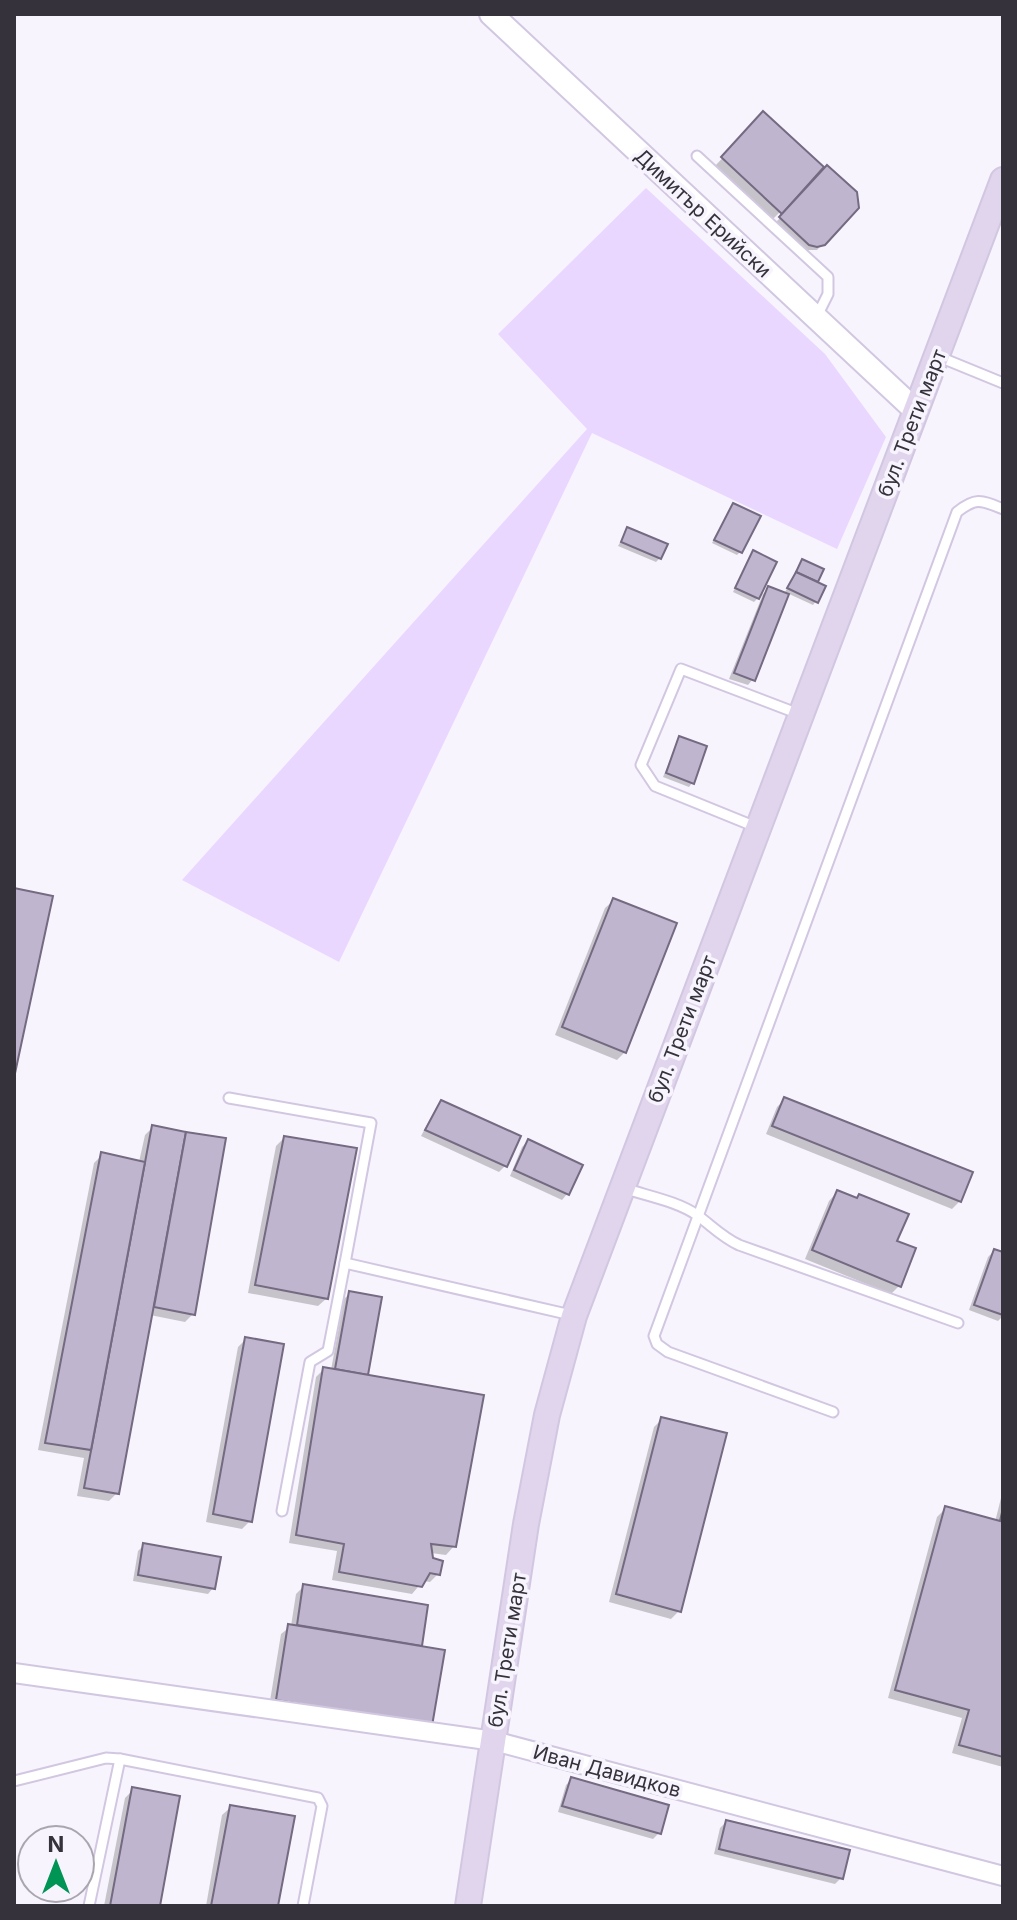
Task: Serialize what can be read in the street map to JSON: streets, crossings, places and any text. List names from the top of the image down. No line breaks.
{"streets":{"main road":["бул. Трети март"],"street":["Димитър Ерийски","Иван Давидков"]},"crossings":[["Димитър Ерийски","бул. Трети март"],["бул. Трети март","Иван Давидков"]],"north":"top"}
